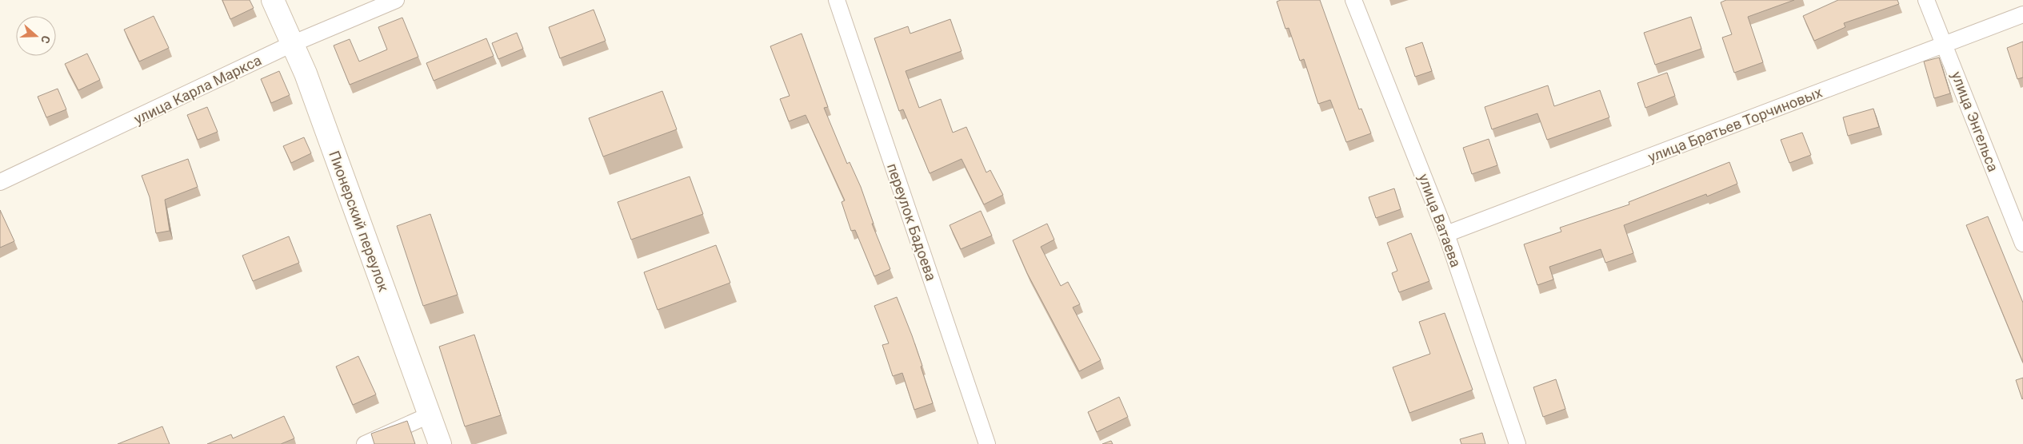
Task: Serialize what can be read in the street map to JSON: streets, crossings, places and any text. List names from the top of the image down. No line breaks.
{"streets":{"street":["улица Карла Маркса","улица Энгельса","улица Братьев Торчиновых","улица Ватаева","Пионерский переулок","переулок Бадоева"]},"crossings":[["улица Карла Маркса","Пионерский переулок"],["улица Энгельса","улица Братьев Торчиновых"],["улица Братьев Торчиновых","улица Ватаева"]],"north":"right"}
